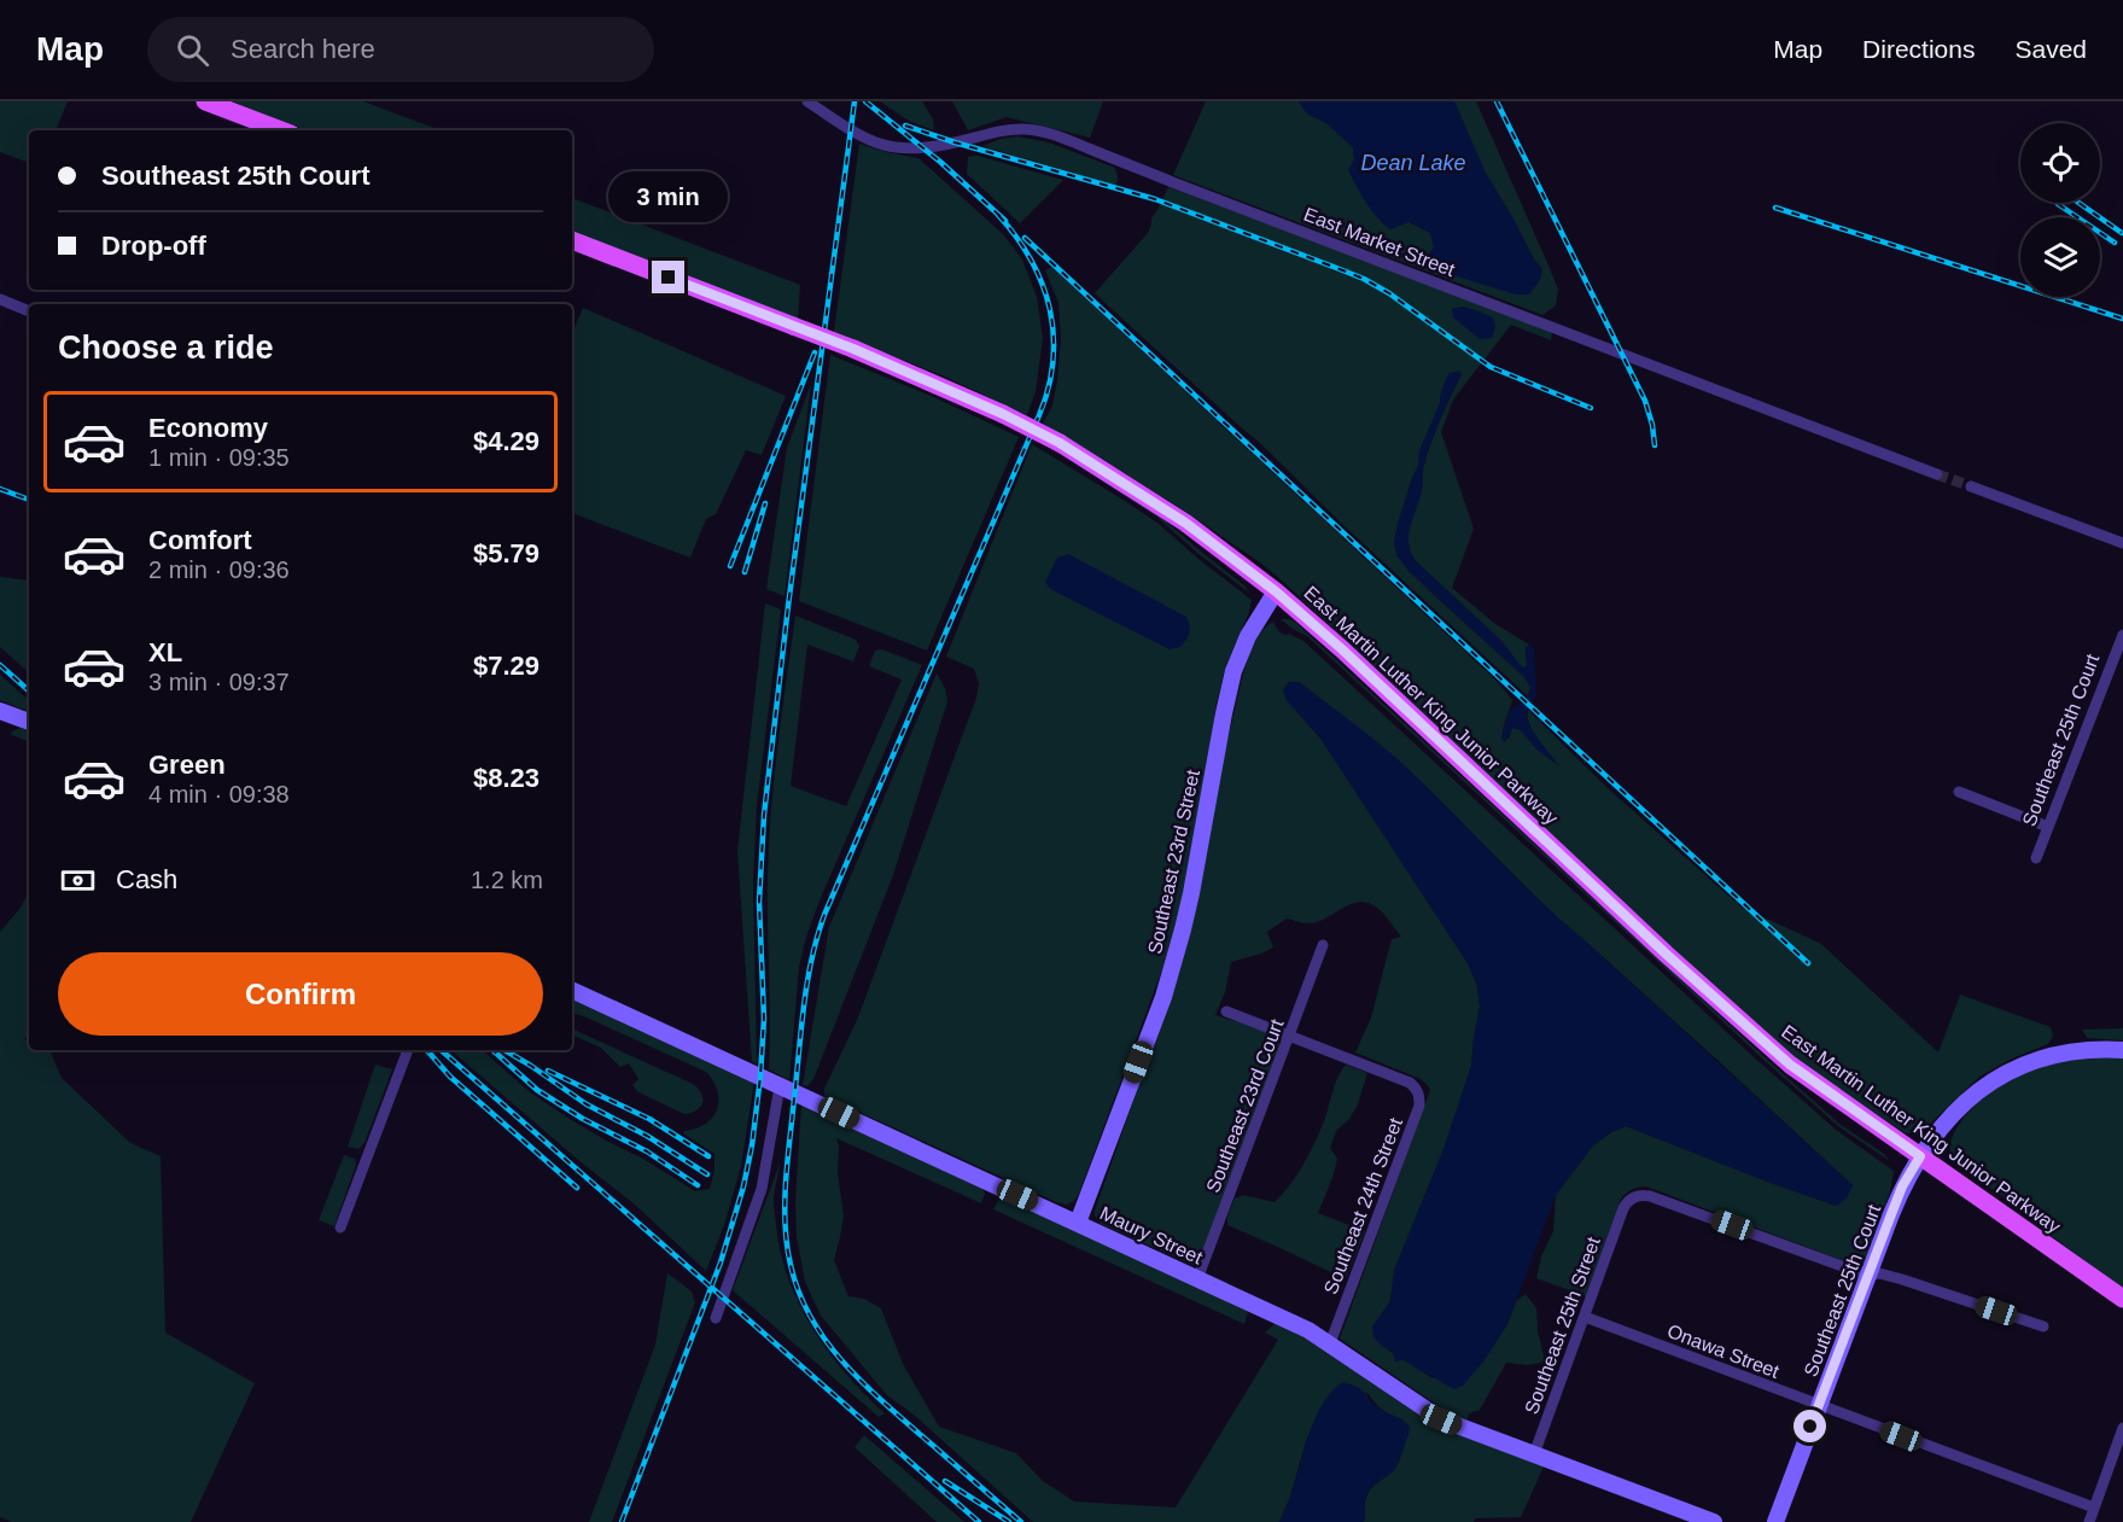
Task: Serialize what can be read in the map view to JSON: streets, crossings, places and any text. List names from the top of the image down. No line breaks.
{"streets":{"main road":["East Martin Luther King Junior Parkway","Southeast 25th Court","Southeast 23rd Street","Maury Street"],"street":["East Market Street","Southeast 23rd Court","Southeast 24th Street","Southeast 25th Street","Onawa Street"]},"crossings":[["East Martin Luther King Junior Parkway","Southeast 25th Court"],["East Martin Luther King Junior Parkway","Southeast 23rd Street"],["Southeast 25th Court","Southeast 25th Street"],["Southeast 25th Court","Onawa Street"],["Southeast 23rd Street","Maury Street"],["Southeast 23rd Court","Southeast 24th Street"],["Southeast 23rd Court","Maury Street"],["Southeast 24th Street","Maury Street"],["Maury Street","Southeast 25th Street"],["Southeast 25th Street","Onawa Street"]],"water":["Dean Lake"],"page":{"header":"Map","search":"Search here","nav":["Map","Directions","Saved"],"banner":["Southeast 25th Court","Drop-off"],"bubble":"3 min","heading":"Choose a ride","list":[{"name":"Economy","note":"1 min · 09:35","value":"$4.29"},{"name":"Comfort","note":"2 min · 09:36","value":"$5.79"},{"name":"XL","note":"3 min · 09:37","value":"$7.29"},{"name":"Green","note":"4 min · 09:38","value":"$8.23"}],"pay":["Cash","1.2 km"],"buttons":"Confirm"}}
